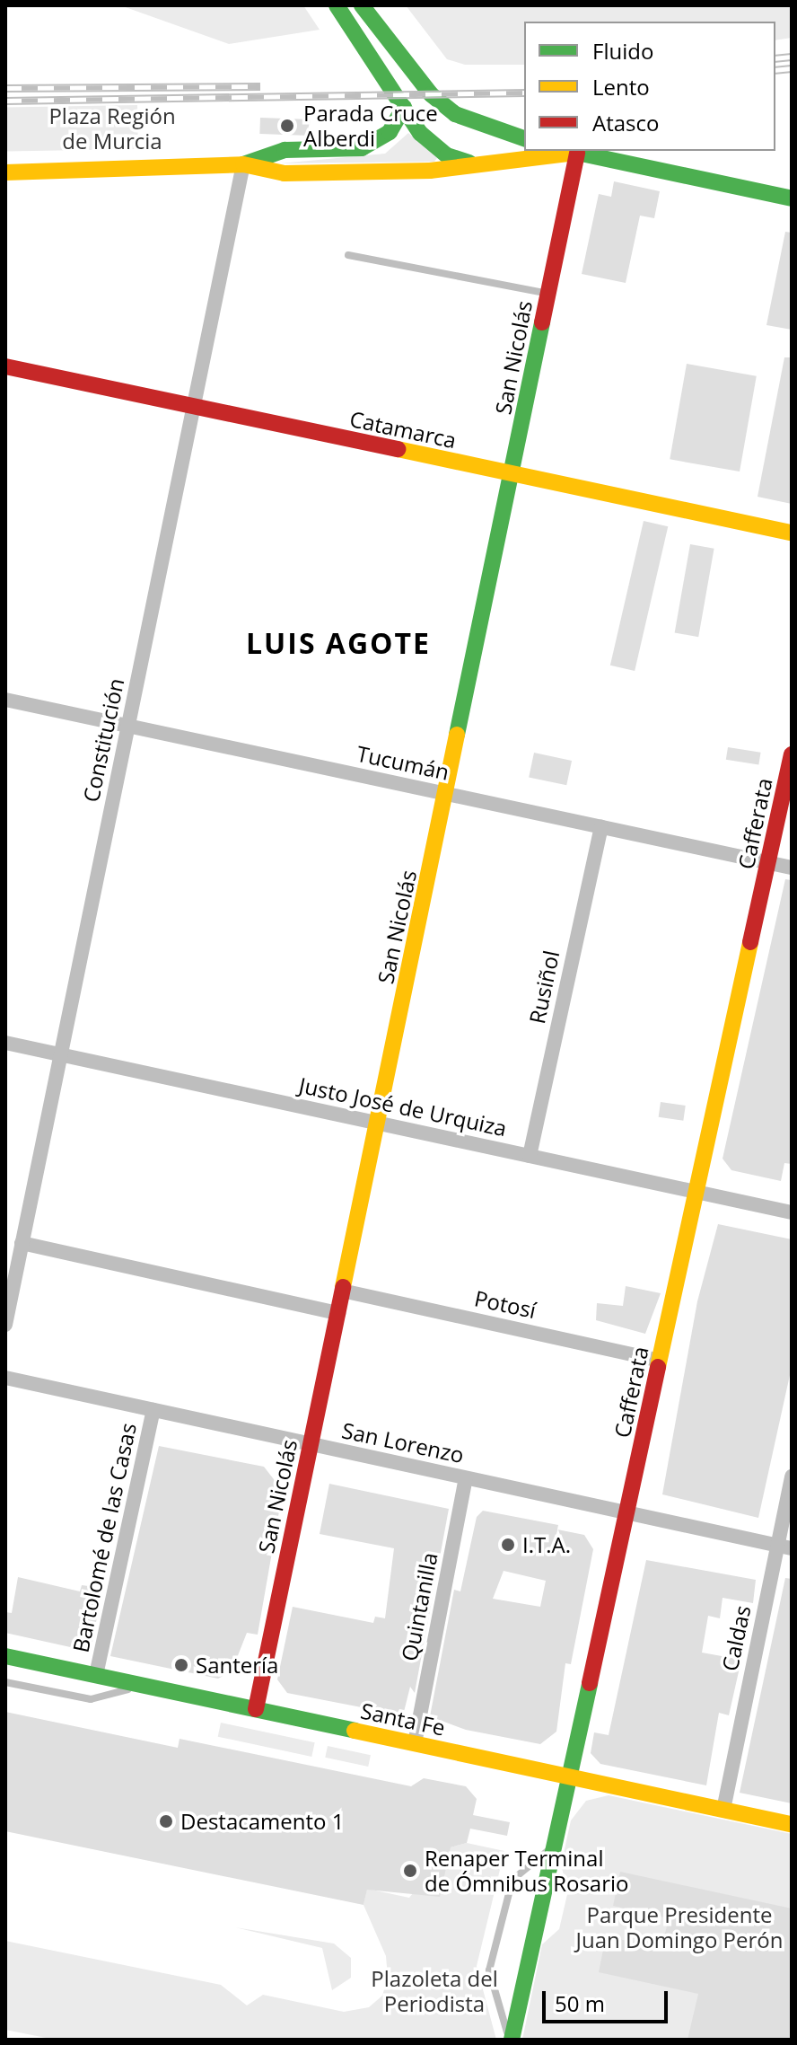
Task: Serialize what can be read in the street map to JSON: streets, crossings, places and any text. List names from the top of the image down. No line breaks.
{"streets":{"main road":["San Nicolás","Catamarca","Cafferata","Santa Fe"],"street":["Constitución","Tucumán","Rusiñol","Justo José de Urquiza","Potosí","San Lorenzo","Bartolomé de las Casas","Quintanilla","Caldas"]},"crossings":[["San Nicolás","Catamarca"],["San Nicolás","Tucumán"],["San Nicolás","Justo José de Urquiza"],["San Nicolás","Potosí"],["San Nicolás","San Lorenzo"],["San Nicolás","Santa Fe"],["Catamarca","Constitución"],["Constitución","Tucumán"],["Constitución","Justo José de Urquiza"],["Tucumán","Cafferata"],["Tucumán","Rusiñol"],["Cafferata","Justo José de Urquiza"],["Cafferata","Potosí"],["Cafferata","San Lorenzo"],["Cafferata","Santa Fe"],["Rusiñol","Justo José de Urquiza"],["San Lorenzo","Bartolomé de las Casas"],["San Lorenzo","Quintanilla"],["San Lorenzo","Caldas"],["Bartolomé de las Casas","Santa Fe"],["Quintanilla","Santa Fe"],["Caldas","Santa Fe"]],"districts":["LUIS AGOTE"],"parks":["Plaza Región de Murcia","Parque Presidente Juan Domingo Perón","Plazoleta del Periodista"],"places":["Parada Cruce Alberdi","I.T.A.","Santería","Destacamento 1","Renaper Terminal de Ómnibus Rosario"],"legend":["Fluido","Lento","Atasco"],"scale_bar":"50 m"}
